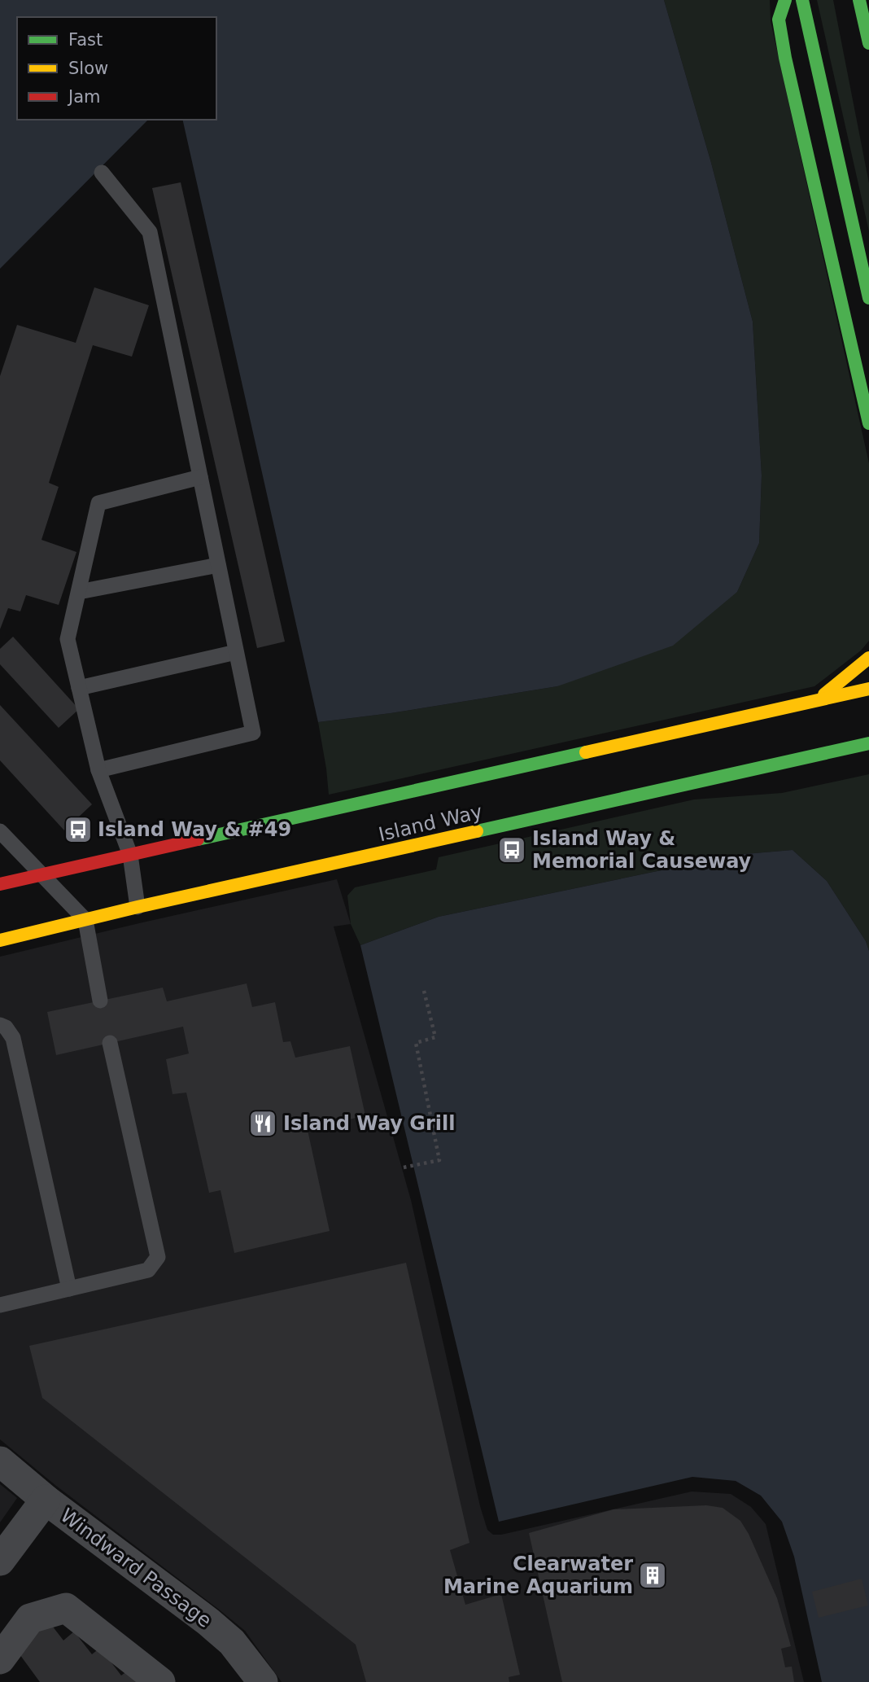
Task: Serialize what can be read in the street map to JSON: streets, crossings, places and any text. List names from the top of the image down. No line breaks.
{"streets":{"street":["Island Way","Windward Passage"]},"places":{"bus stop":["Island Way & #49","Island Way & Memorial Causeway"],"restaurant":["Island Way Grill"],"building":["Clearwater Marine Aquarium"]},"legend":["Fast","Slow","Jam"]}
